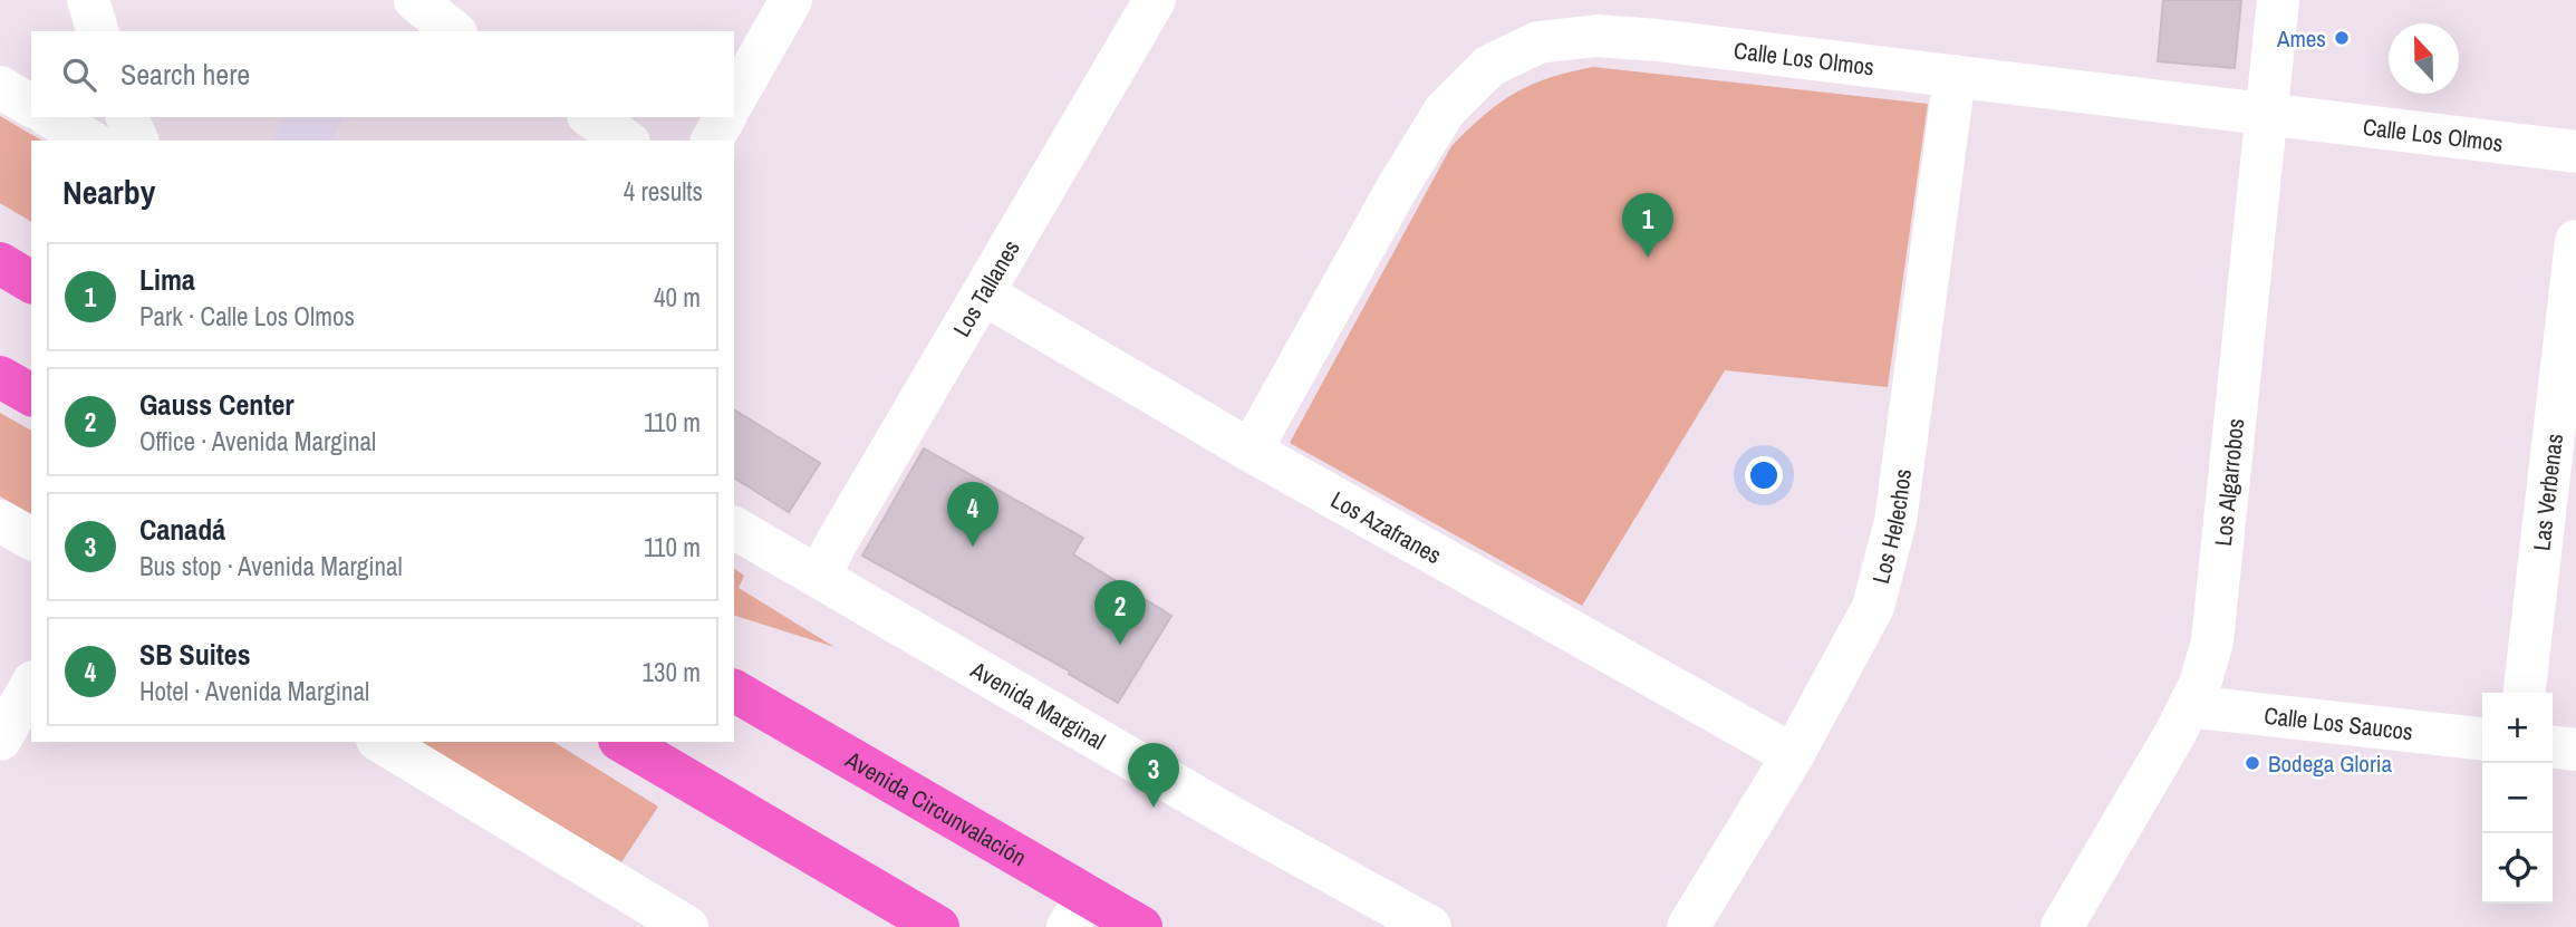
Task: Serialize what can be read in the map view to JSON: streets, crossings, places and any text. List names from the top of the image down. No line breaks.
{"streets":{"main road":["Avenida Circunvalación"],"street":["Calle Los Olmos","Los Tallanes","Los Algarrobos","Las Verbenas","Los Helechos","Los Azafranes","Avenida Marginal","Calle Los Saucos"]},"crossings":[["Calle Los Olmos","Los Algarrobos"],["Calle Los Olmos","Los Helechos"],["Calle Los Olmos","Los Azafranes"],["Los Tallanes","Los Azafranes"],["Los Tallanes","Avenida Marginal"],["Los Algarrobos","Calle Los Saucos"],["Los Helechos","Los Azafranes"]],"places":["Ames","Bodega Gloria"],"north":"top","page":{"search":"Search here","heading":["Nearby","4 results"],"pins":["1","4","2","3"],"list":[{"mark":"1","name":"Lima","note":"Park · Calle Los Olmos","value":"40 m"},{"mark":"2","name":"Gauss Center","note":"Office · Avenida Marginal","value":"110 m"},{"mark":"3","name":"Canadá","note":"Bus stop · Avenida Marginal","value":"110 m"},{"mark":"4","name":"SB Suites","note":"Hotel · Avenida Marginal","value":"130 m"}],"map_buttons":["+","−"]}}
